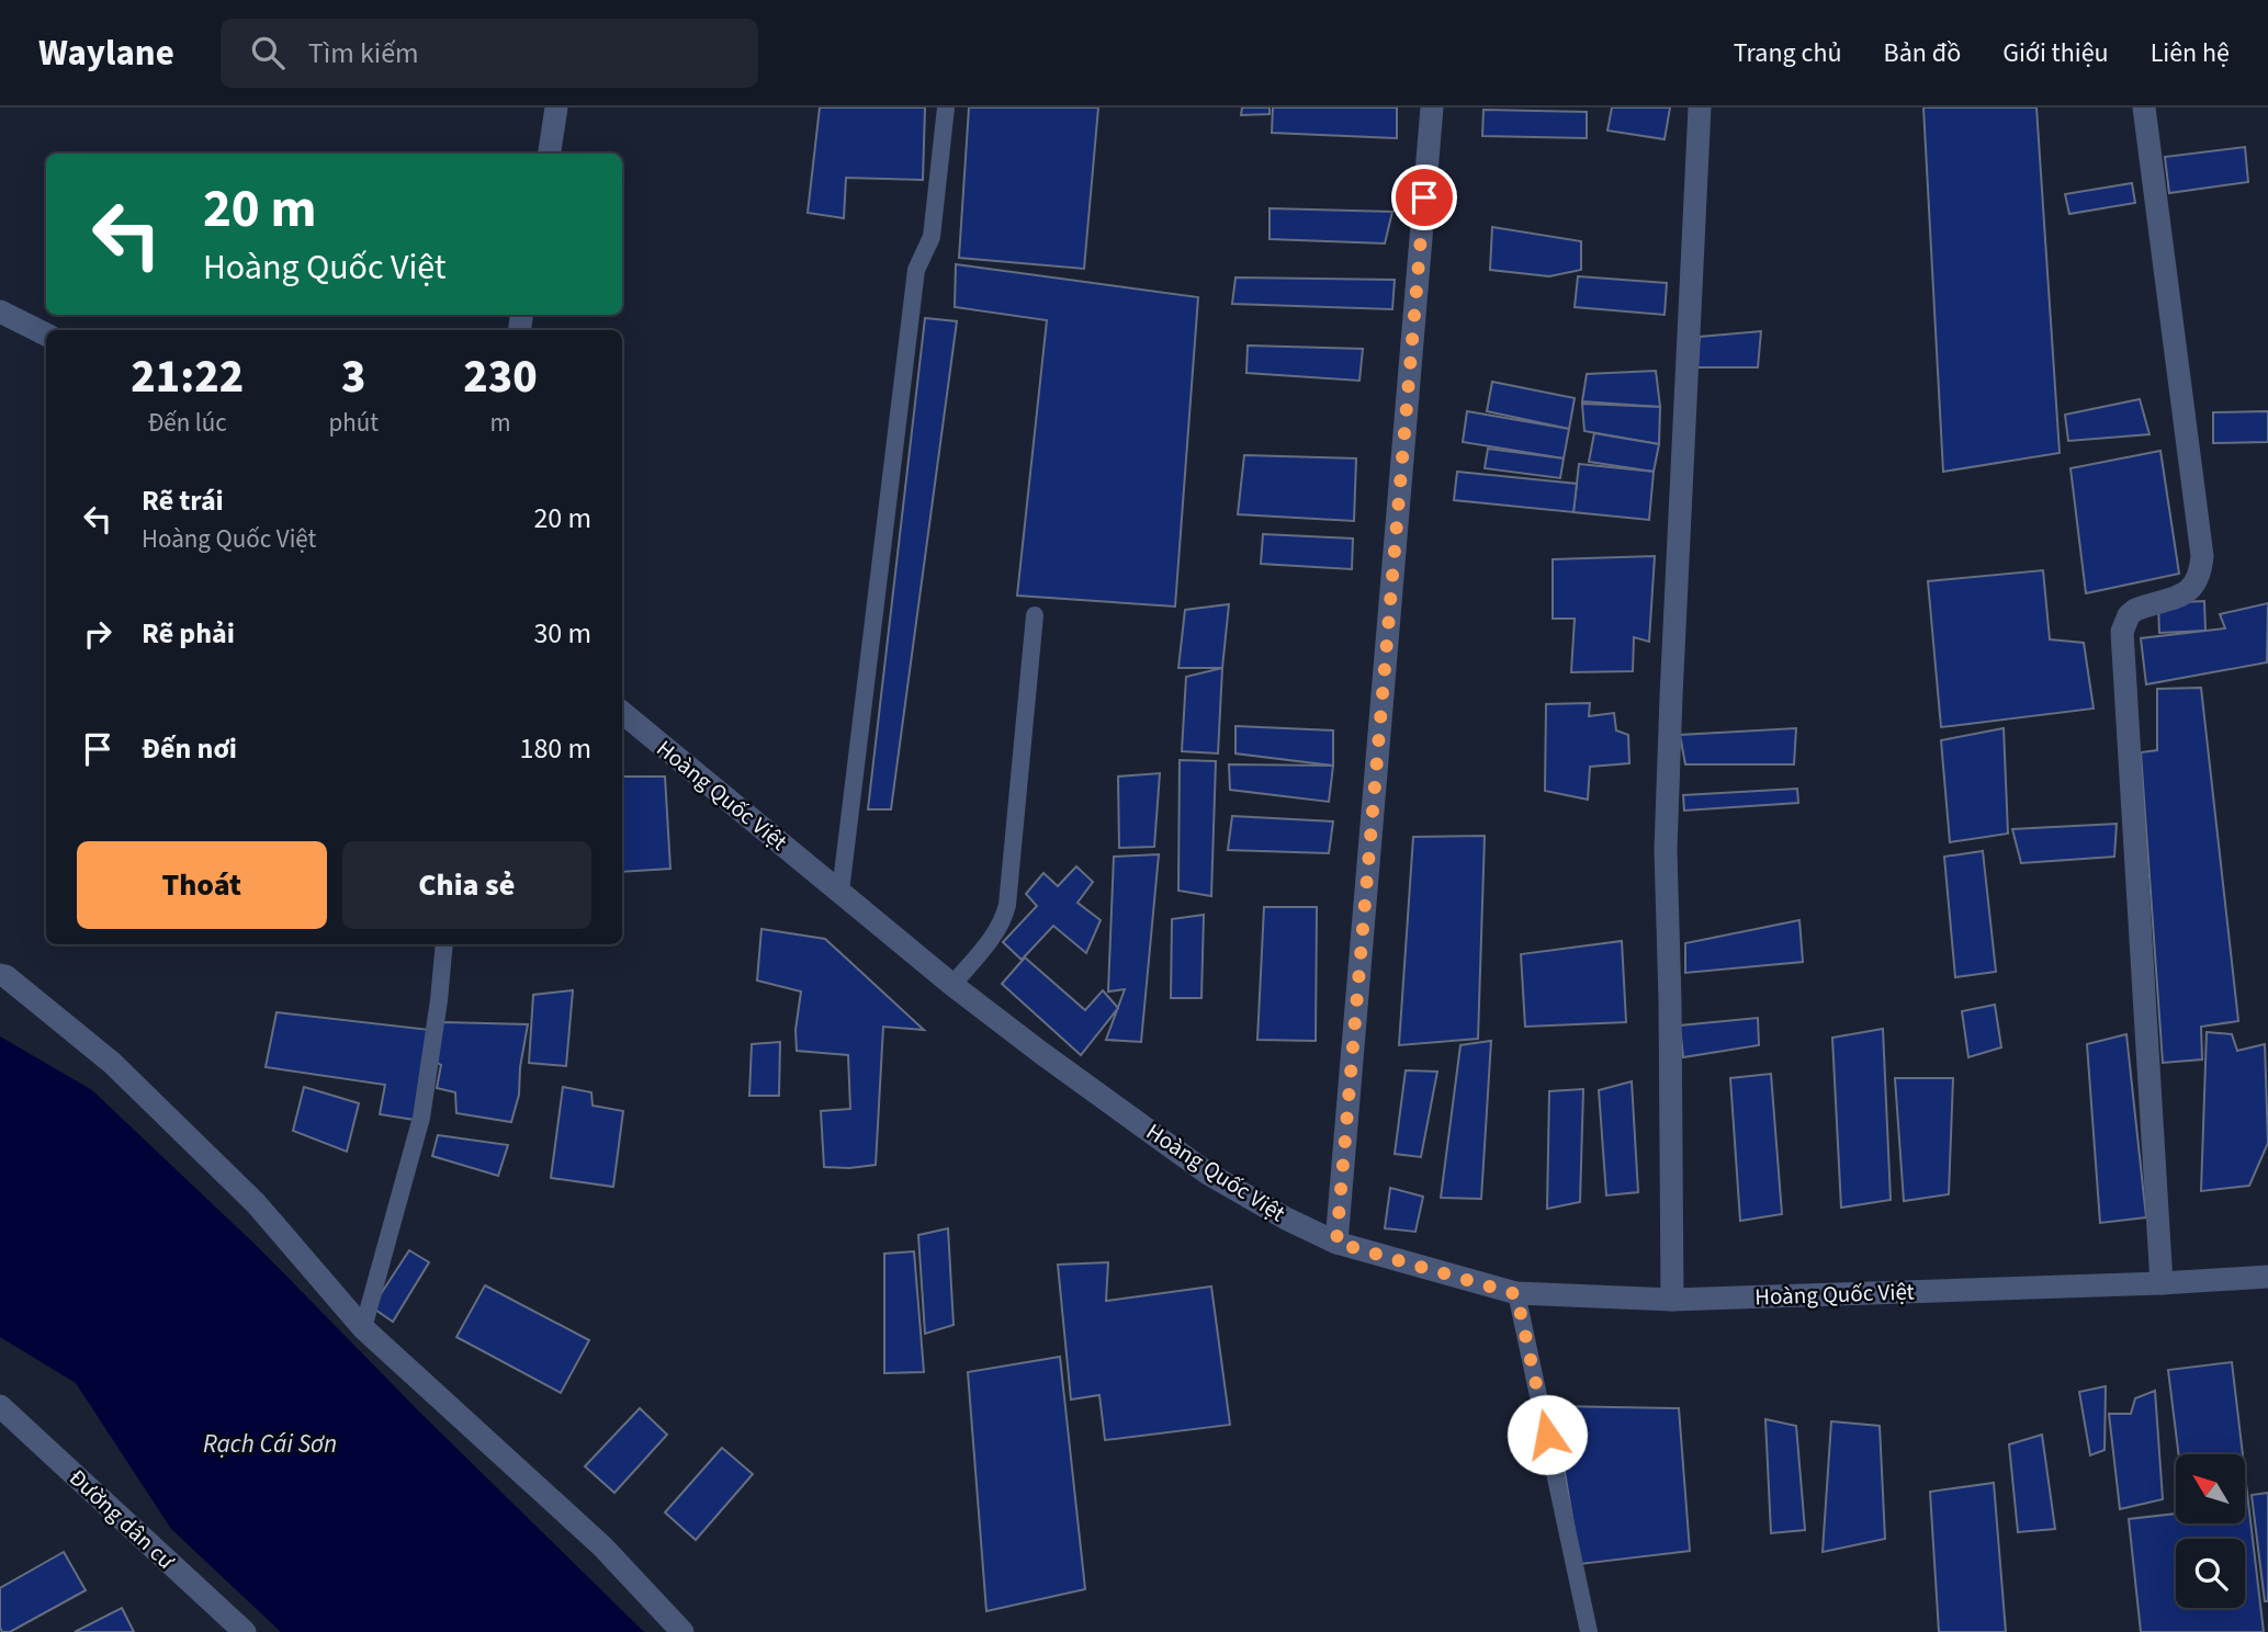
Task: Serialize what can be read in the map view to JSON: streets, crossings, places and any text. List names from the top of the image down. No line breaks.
{"streets":{"street":["Hoàng Quốc Việt","Đường dân cư"]},"water":["Rạch Cái Sơn"],"north":"top left","page":{"header":"Waylane","search":"Tìm kiếm","nav":["Trang chủ","Bản đồ","Giới thiệu","Liên hệ"],"turn":["20 m","Hoàng Quốc Việt"],"eta":["21:22","Đến lúc","3","phút","230","m"],"list":[{"name":"Rẽ trái","note":"Hoàng Quốc Việt","value":"20 m"},{"name":"Rẽ phải","value":"30 m"},{"name":"Đến nơi","value":"180 m"}],"buttons":["Thoát","Chia sẻ"]}}
